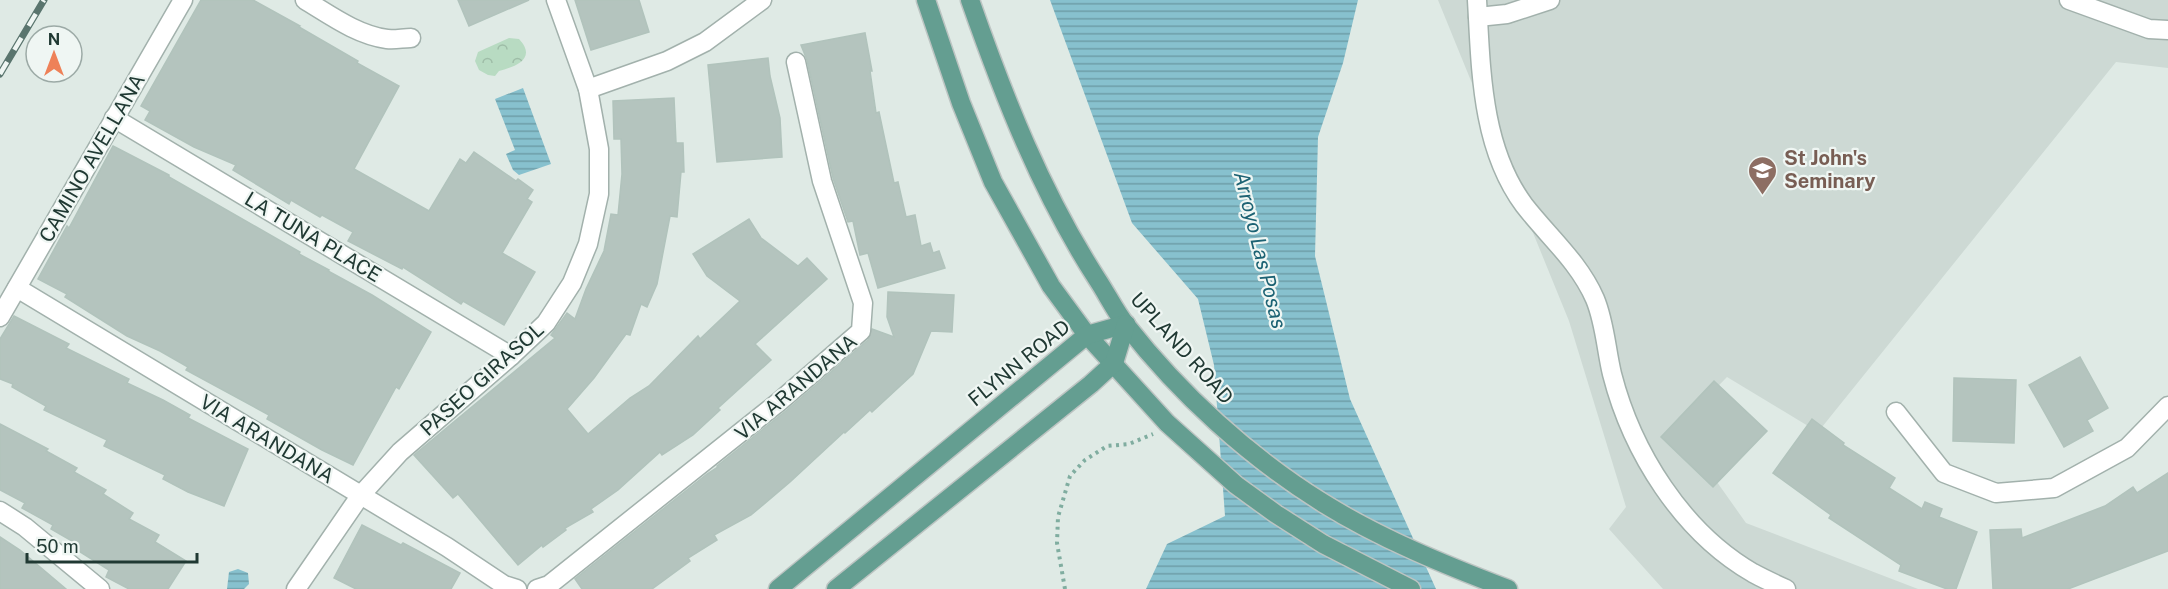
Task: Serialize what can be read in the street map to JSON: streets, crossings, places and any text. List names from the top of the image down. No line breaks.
{"streets":{"main road":["UPLAND ROAD","FLYNN ROAD"],"street":["CAMINO AVELLANA","LA TUNA PLACE","PASEO GIRASOL","VIA ARANDANA"]},"crossings":[["CAMINO AVELLANA","LA TUNA PLACE"],["CAMINO AVELLANA","VIA ARANDANA"],["LA TUNA PLACE","PASEO GIRASOL"],["UPLAND ROAD","FLYNN ROAD"],["PASEO GIRASOL","VIA ARANDANA"]],"water":["Arroyo Las Posas"],"places":{"school or university":["St John's Seminary"]},"scale_bar":"50 m","north":"top"}
